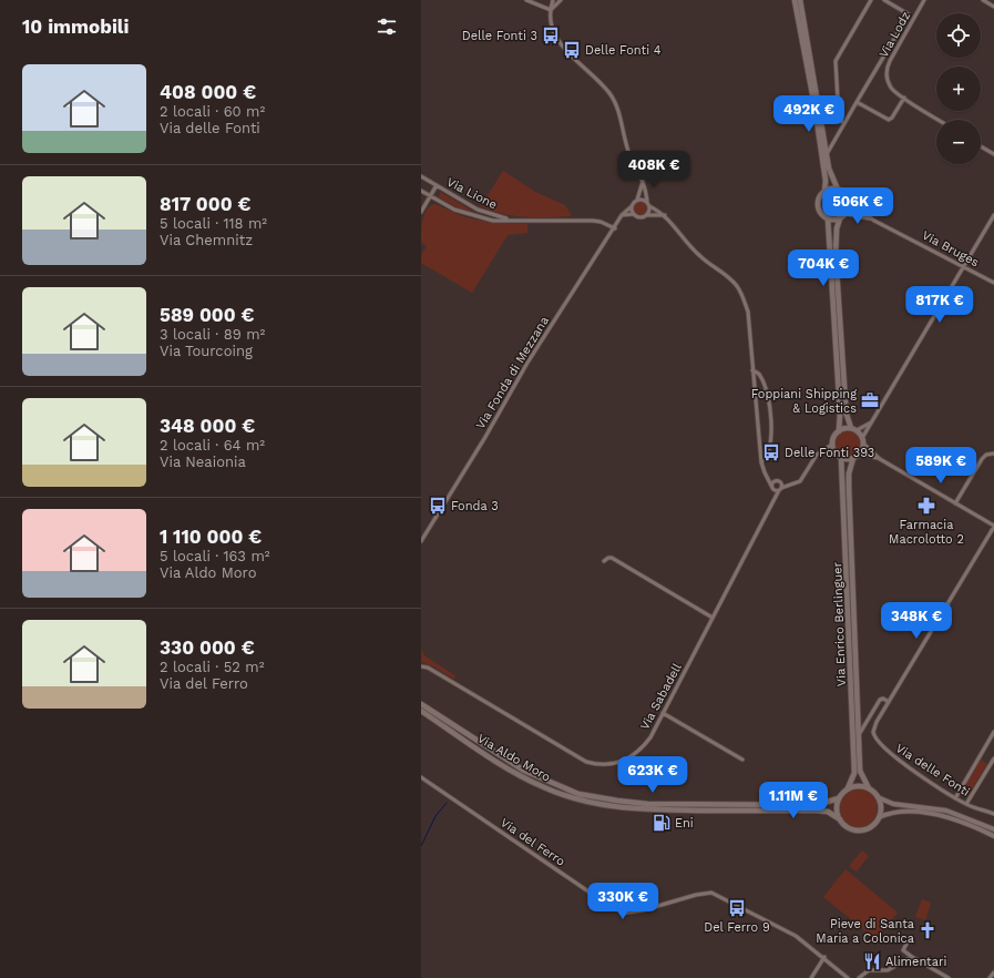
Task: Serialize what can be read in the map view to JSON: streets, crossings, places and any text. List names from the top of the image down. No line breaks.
{"streets":{"main road":["Via Enrico Berlinguer","Via Aldo Moro"],"street":["Via Lodz","Via Lione","Via Bruges","Via Fonda di Mezzana","Via Sabadell","Via delle Fonti","Via del Ferro"]},"crossings":[["Via Lione","Via Fonda di Mezzana"],["Via Enrico Berlinguer","Via Aldo Moro"]],"places":{"bus stop":["Delle Fonti 3","Delle Fonti 4","Delle Fonti 393","Fonda 3","Del Ferro 9"],"office":["Foppiani Shipping & Logistics"],"pharmacy":["Farmacia Macrolotto 2"],"fuel station":["Eni"],"church":["Pieve di Santa Maria a Colonica"],"restaurant":["Alimentari"]},"page":{"heading":"10 immobili","map_buttons":["+","−"],"list":[{"name":"408 000 €","note":"2 locali · 60 m² · Via delle Fonti"},{"name":"817 000 €","note":"5 locali · 118 m² · Via Chemnitz"},{"name":"589 000 €","note":"3 locali · 89 m² · Via Tourcoing"},{"name":"348 000 €","note":"2 locali · 64 m² · Via Neaionia"},{"name":"1 110 000 €","note":"5 locali · 163 m² · Via Aldo Moro"},{"name":"330 000 €","note":"2 locali · 52 m² · Via del Ferro"}],"price":["492K €","408K €","506K €","704K €","817K €","589K €","348K €","623K €","1.11M €","330K €"]}}
